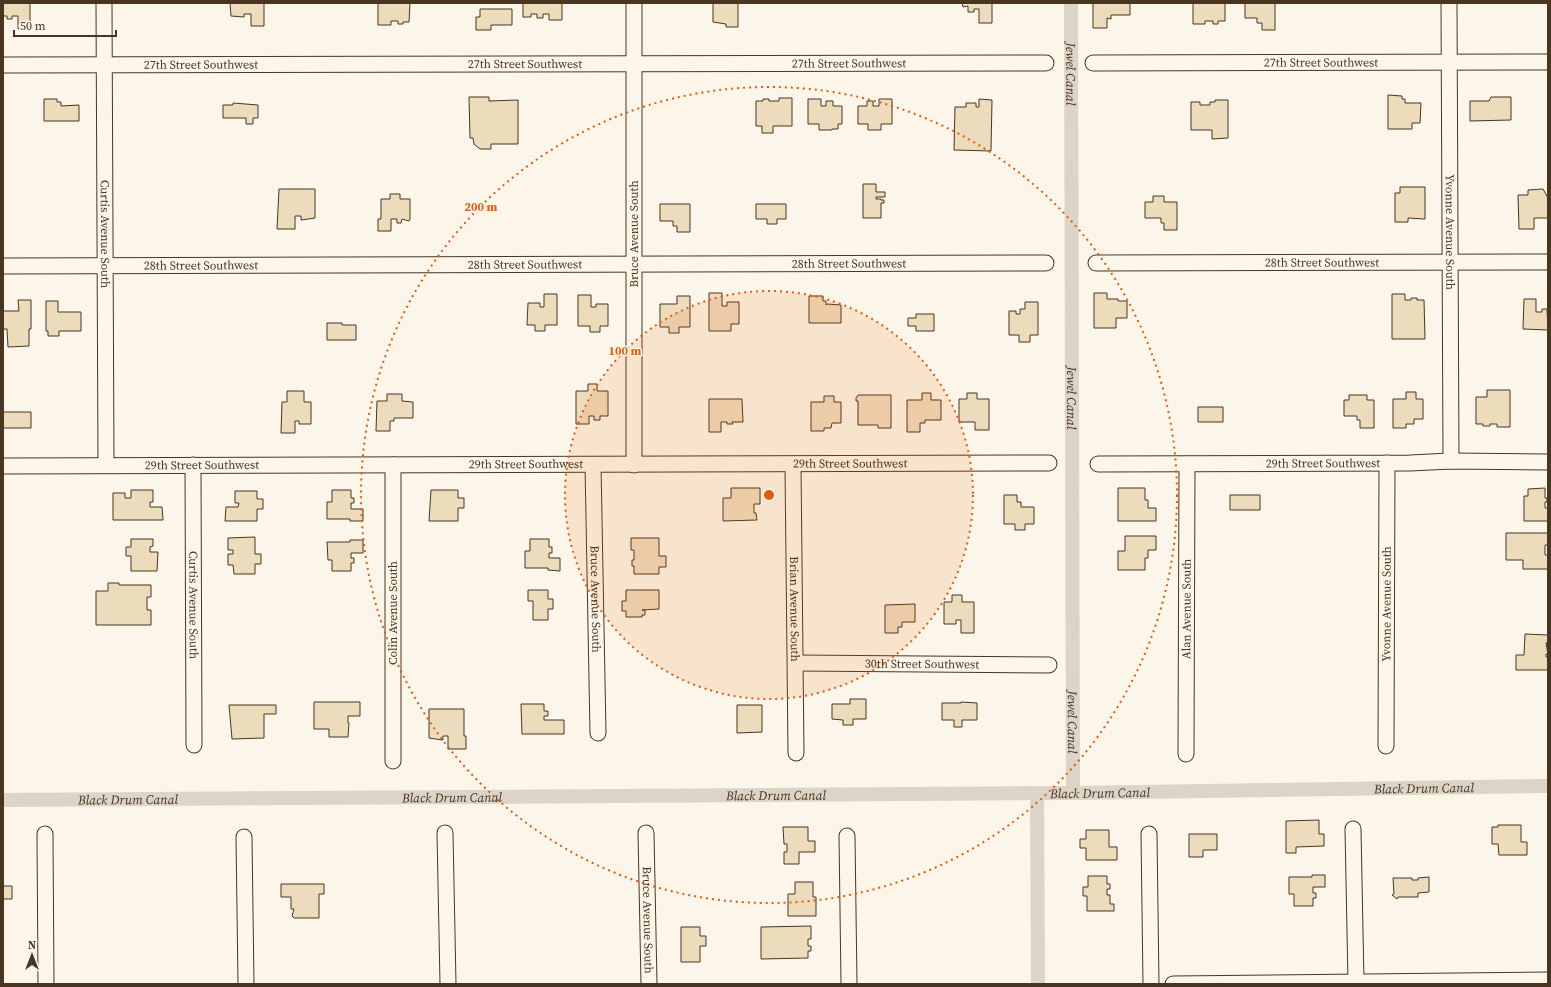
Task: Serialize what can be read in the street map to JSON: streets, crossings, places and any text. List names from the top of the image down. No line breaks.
{"streets":{"street":["27th Street Southwest","Yvonne Avenue South","Curtis Avenue South","Bruce Avenue South","28th Street Southwest","29th Street Southwest","Brian Avenue South","Alan Avenue South","Colin Avenue South","30th Street Southwest"]},"crossings":[["27th Street Southwest","Yvonne Avenue South"],["27th Street Southwest","Curtis Avenue South"],["27th Street Southwest","Bruce Avenue South"],["Yvonne Avenue South","28th Street Southwest"],["Yvonne Avenue South","29th Street Southwest"],["Curtis Avenue South","28th Street Southwest"],["Curtis Avenue South","29th Street Southwest"],["Bruce Avenue South","28th Street Southwest"],["Bruce Avenue South","29th Street Southwest"],["29th Street Southwest","Brian Avenue South"],["29th Street Southwest","Alan Avenue South"],["29th Street Southwest","Colin Avenue South"],["Brian Avenue South","30th Street Southwest"]],"water":["Jewel Canal","Black Drum Canal"],"scale_bar":"50 m","north":"top","rings":["200 m","100 m"]}
